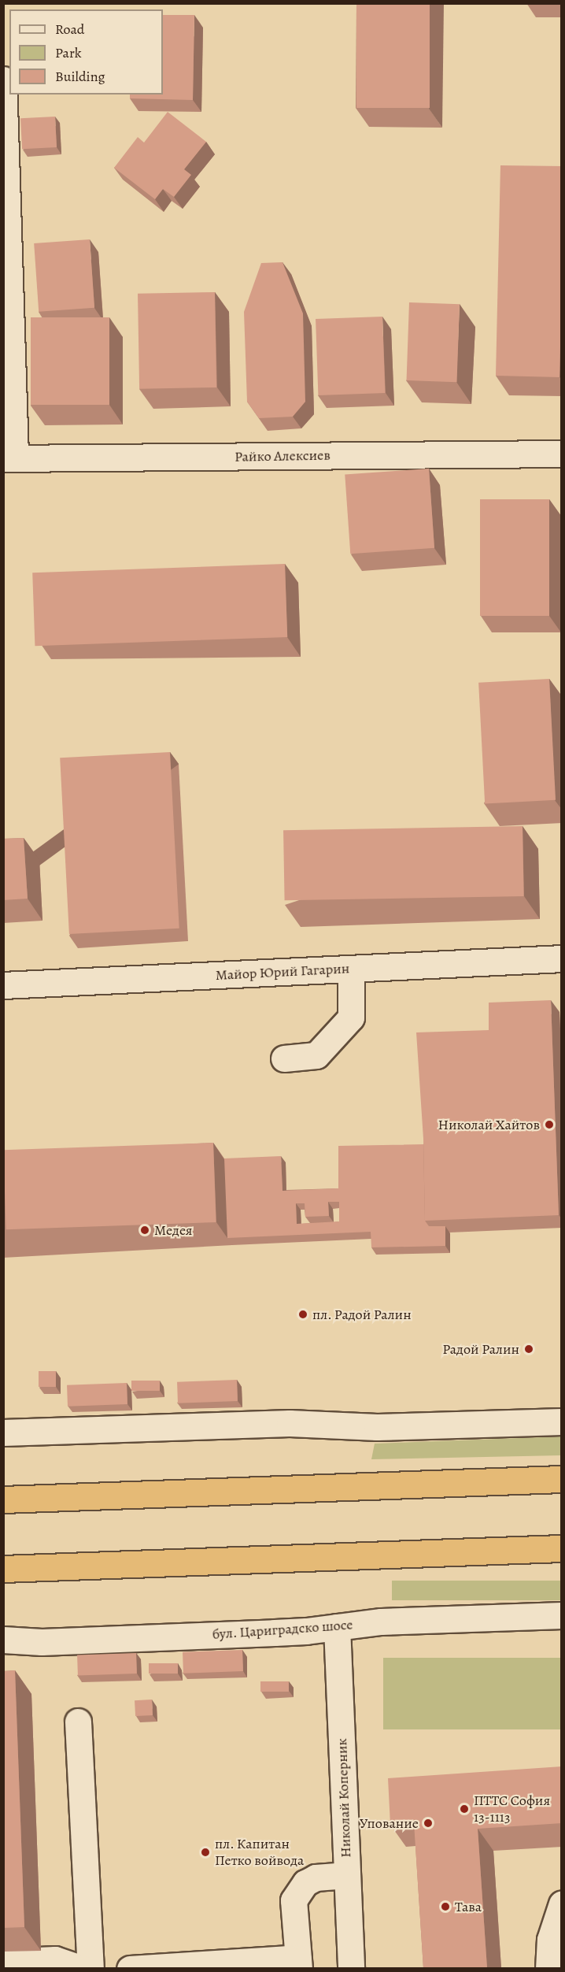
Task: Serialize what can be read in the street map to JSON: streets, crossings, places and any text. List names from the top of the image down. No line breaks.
{"streets":{"street":["Райко Алексиев","Майор Юрий Гагарин","бул. Цариградско шосе","Николай Коперник"]},"crossings":[["бул. Цариградско шосе","Николай Коперник"]],"places":["Николай Хайтов","Медея","пл. Радой Ралин","Радой Ралин","ПТТС София 13-1113","Упование","пл. Капитан Петко войвода","Тава"],"legend":["Road","Park","Building"]}
